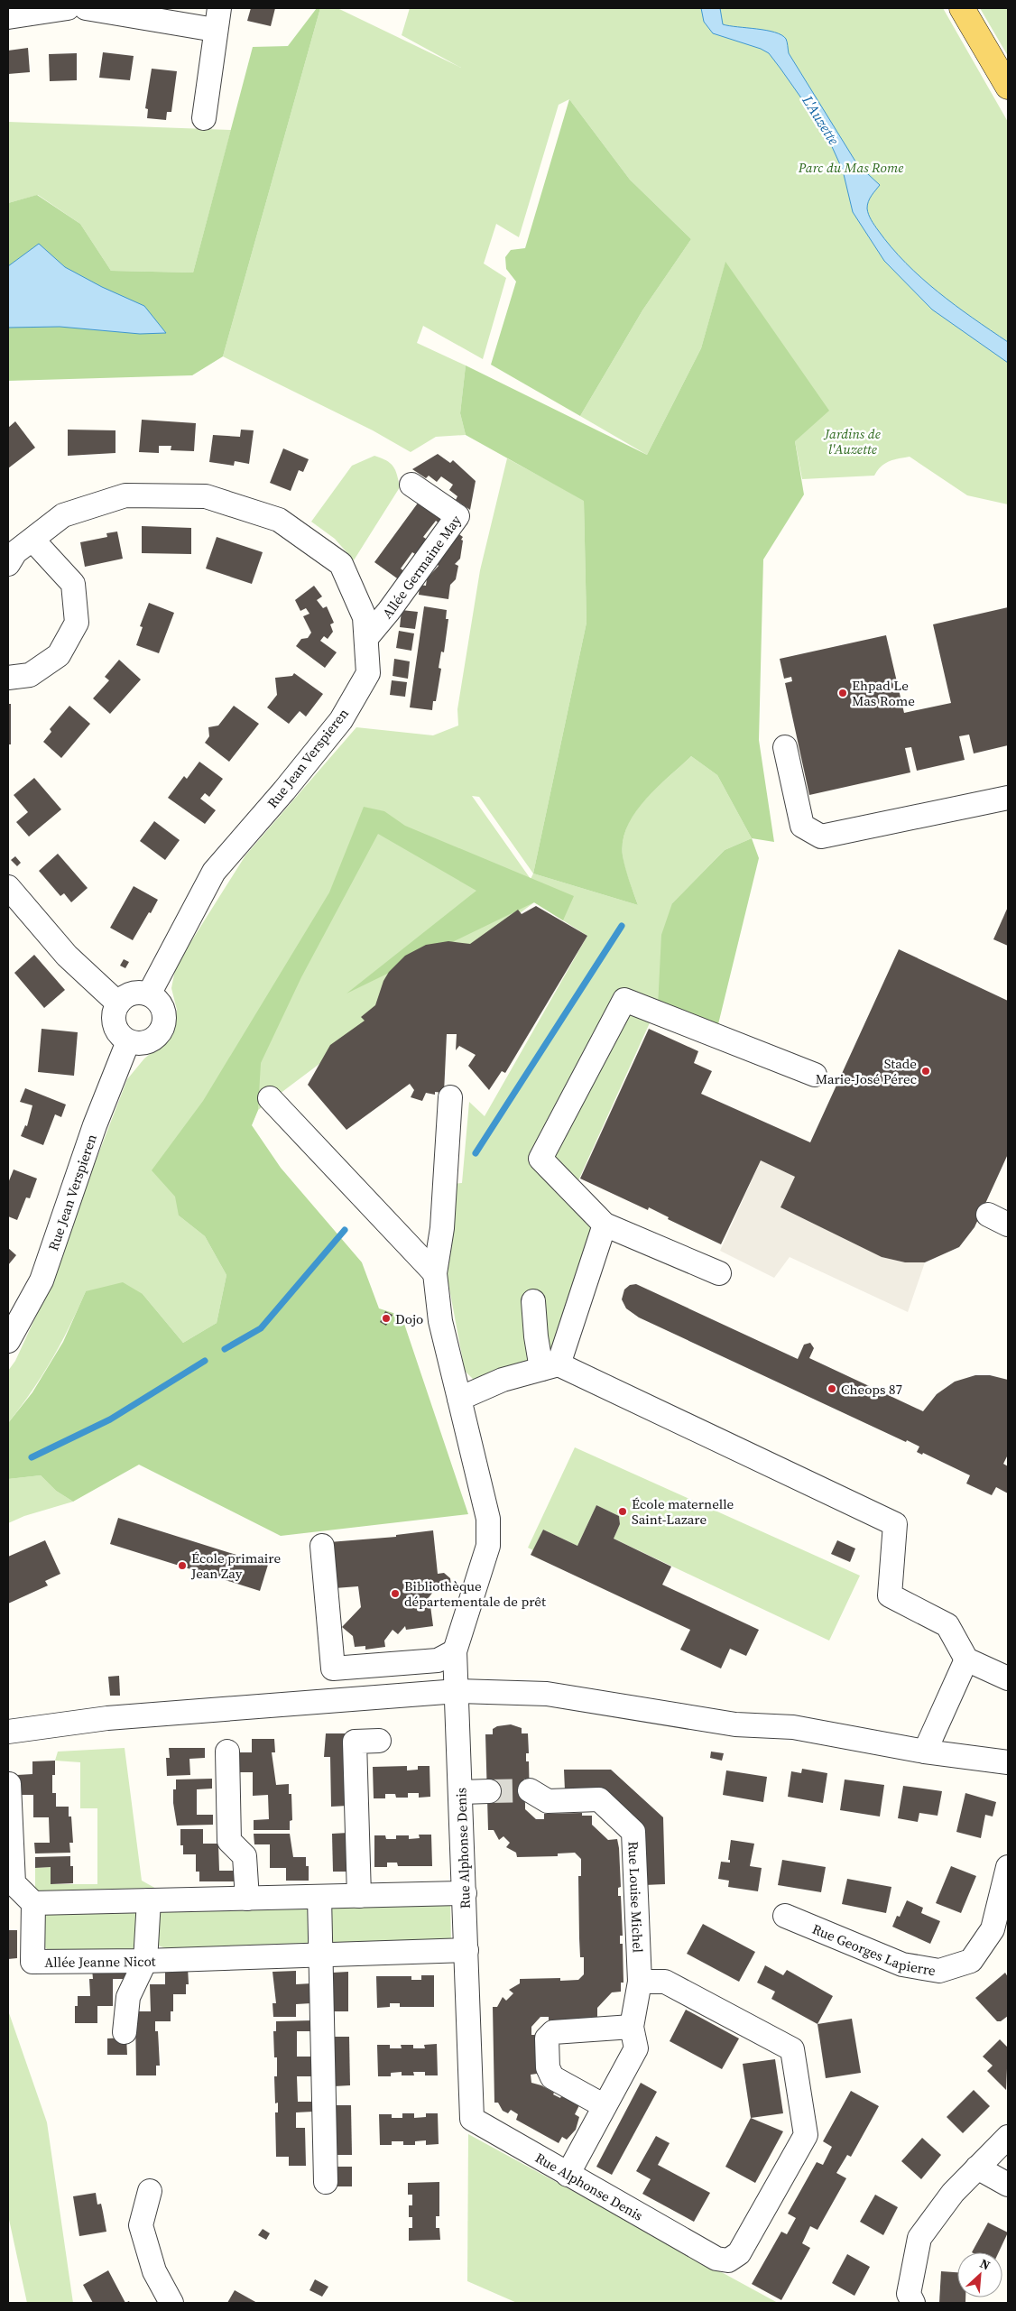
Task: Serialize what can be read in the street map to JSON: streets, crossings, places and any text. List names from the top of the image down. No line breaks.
{"streets":{"street":["Allée Germaine May","Rue Jean Verspieren","Rue Alphonse Denis","Rue Louise Michel","Rue Georges Lapierre","Allée Jeanne Nicot"]},"crossings":[["Allée Germaine May","Rue Jean Verspieren"],["Rue Alphonse Denis","Rue Louise Michel"],["Rue Alphonse Denis","Allée Jeanne Nicot"]],"water":["L'Auzette"],"parks":["Parc du Mas Rome","Jardins de l'Auzette"],"places":["Ehpad Le Mas Rome","Stade Marie-José Pérec","Dojo","Cheops 87","École maternelle Saint-Lazare","École primaire Jean Zay","Bibliothèque départementale de prêt"],"north":"top right"}
